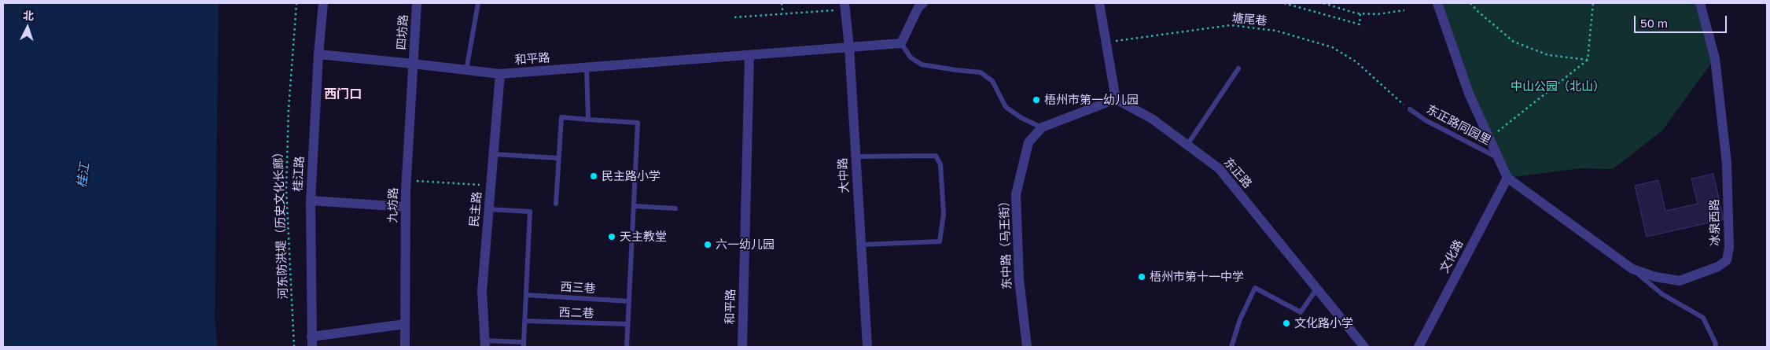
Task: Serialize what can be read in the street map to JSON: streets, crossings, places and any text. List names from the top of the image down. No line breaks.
{"streets":{"street":["四坊路","和平路","东正路","桂江路","大中路","九坊路","民主路","冰泉西路","东中路（马王街）","文化路"],"lane":["东正路同园里","西三巷","西二巷"],"path":["塘尾巷","河东防洪堤（历史文化长廊）"]},"crossings":[["塘尾巷","东正路同园里"],["四坊路","和平路"],["四坊路","九坊路"],["和平路","桂江路"],["和平路","大中路"],["和平路","九坊路"],["和平路","民主路"],["东正路","东中路（马王街）"],["冰泉西路","文化路"]],"districts":["西门口"],"water":["桂江"],"parks":["中山公园（北山）"],"places":["梧州市第一幼儿园","民主路小学","天主教堂","六一幼儿园","梧州市第十一中学","文化路小学"],"scale_bar":"50 m","north":"top"}
